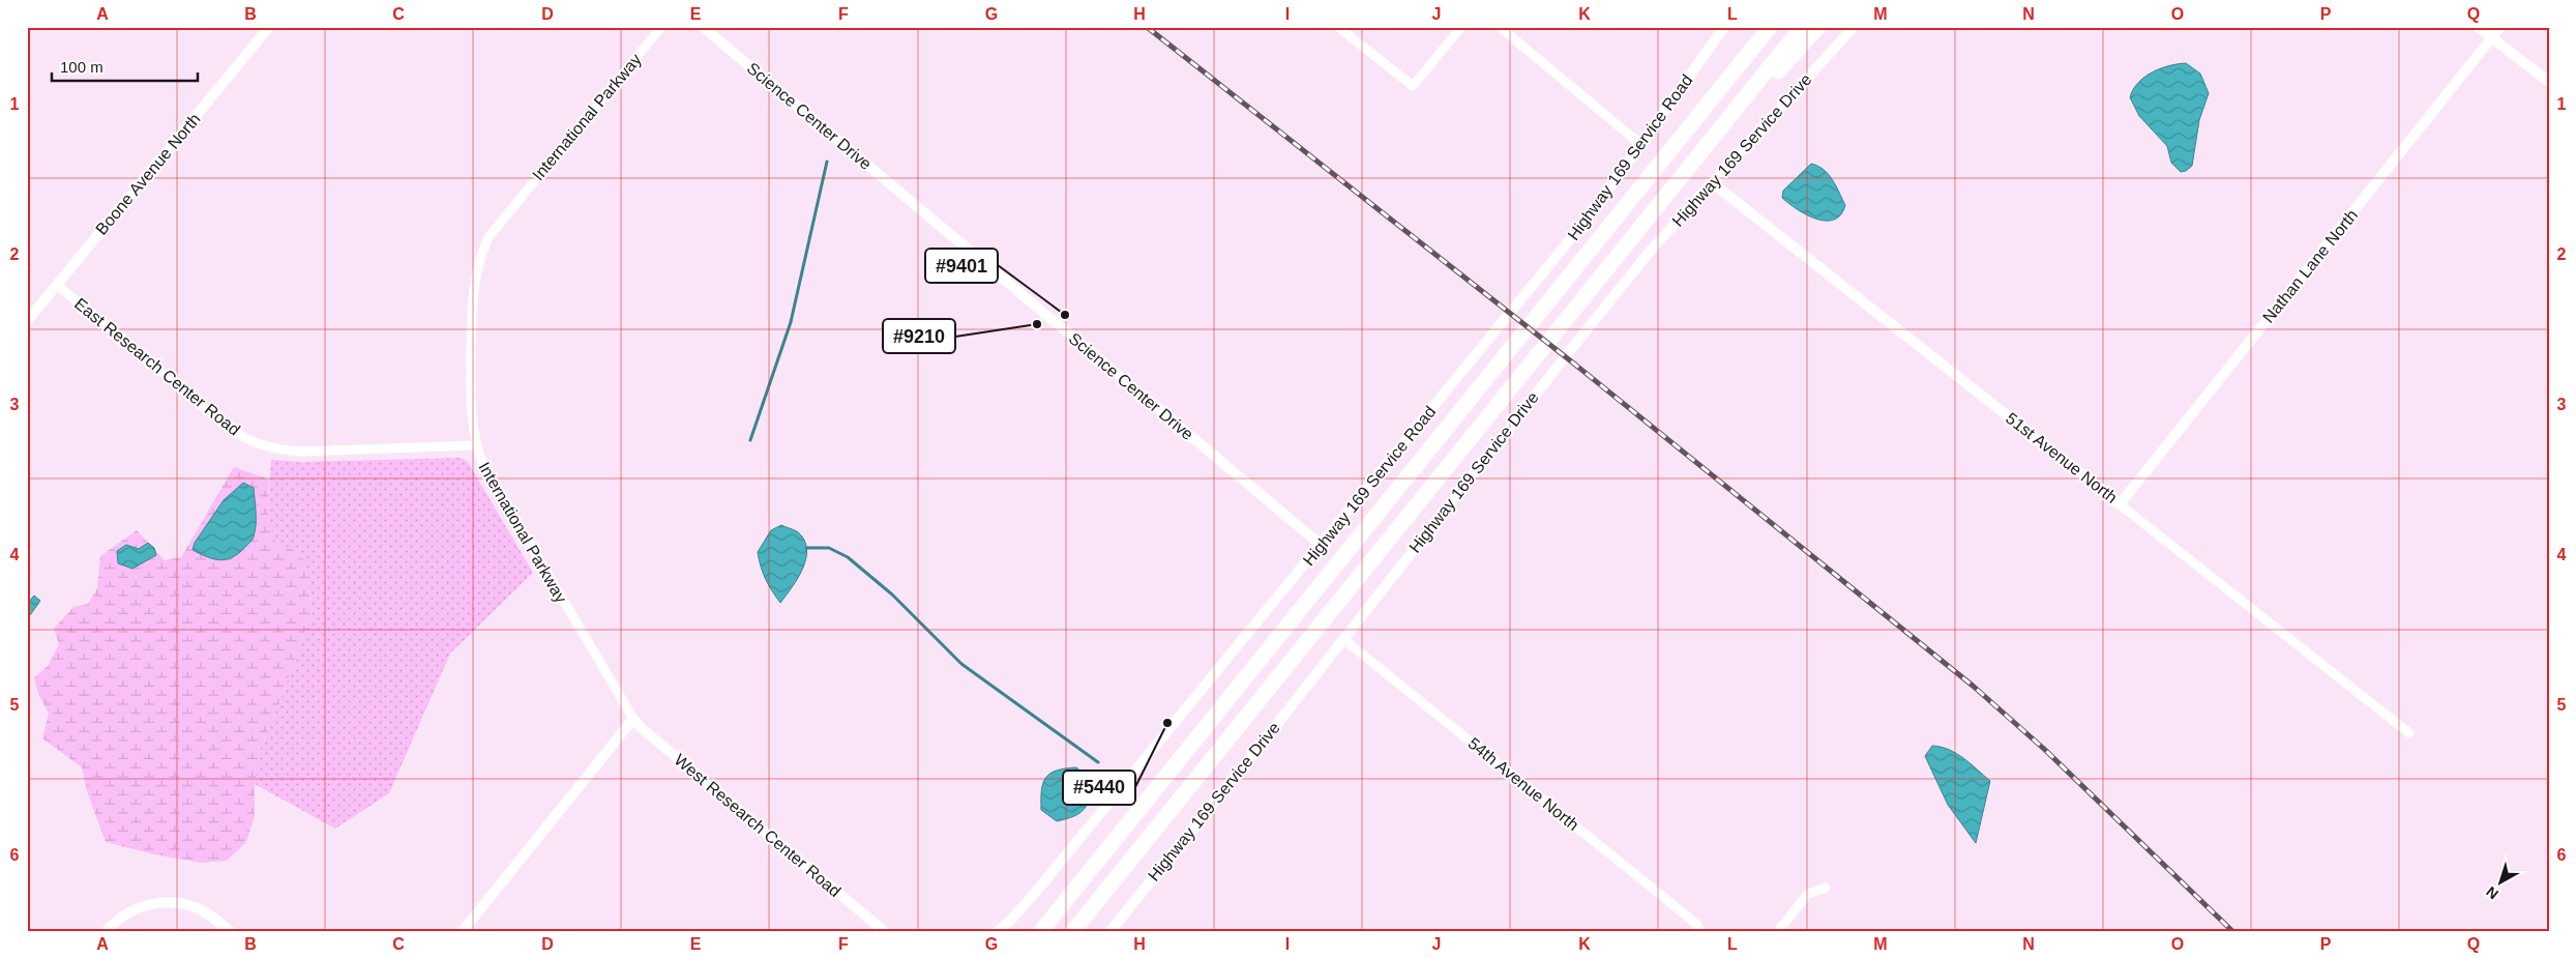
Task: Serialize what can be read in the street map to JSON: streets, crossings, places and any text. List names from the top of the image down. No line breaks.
{"streets":{"street":["Science Center Drive","International Parkway","Highway 169 Service Drive","Highway 169 Service Road","Boone Avenue North","Nathan Lane North","East Research Center Road","51st Avenue North","54th Avenue North","West Research Center Road"]},"crossings":[["Science Center Drive","Highway 169 Service Road"],["International Parkway","East Research Center Road"],["International Parkway","West Research Center Road"],["Highway 169 Service Drive","51st Avenue North"],["Highway 169 Service Drive","54th Avenue North"],["Boone Avenue North","East Research Center Road"],["Nathan Lane North","51st Avenue North"]],"places":["#9401","#9210","#5440"],"scale_bar":"100 m","north":"bottom left","grid":{"columns":["A","B","C","D","E","F","G","H","I","J","K","L","M","N","O","P","Q"],"rows":["1","2","3","4","5","6"]}}
